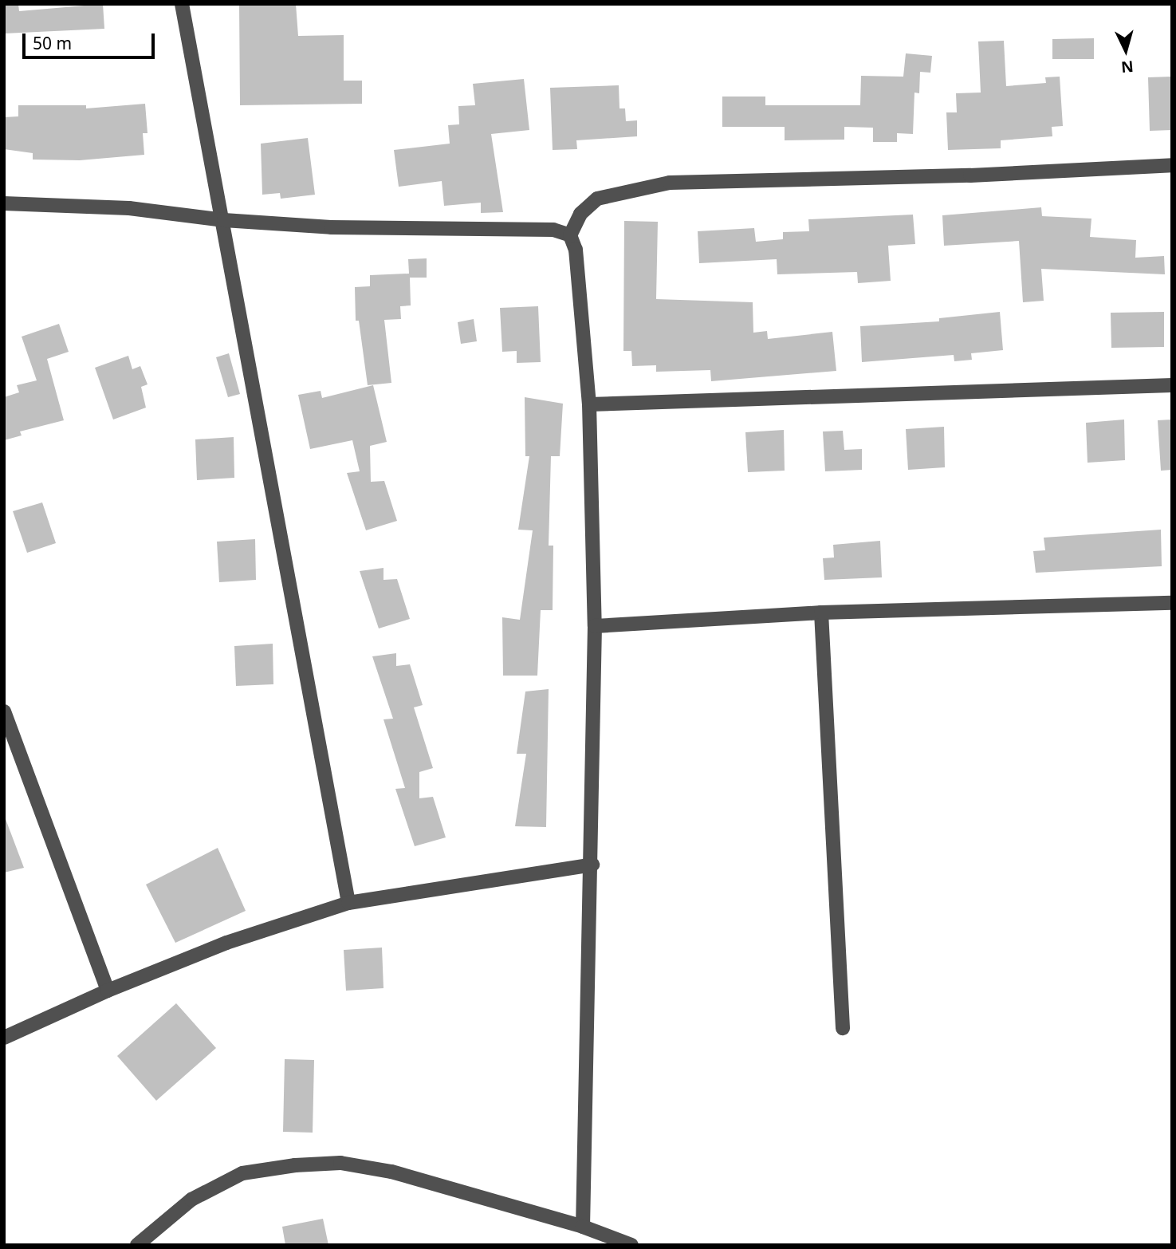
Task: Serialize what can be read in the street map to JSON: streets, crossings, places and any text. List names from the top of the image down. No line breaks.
{"scale_bar":"50 m","north":"bottom"}
